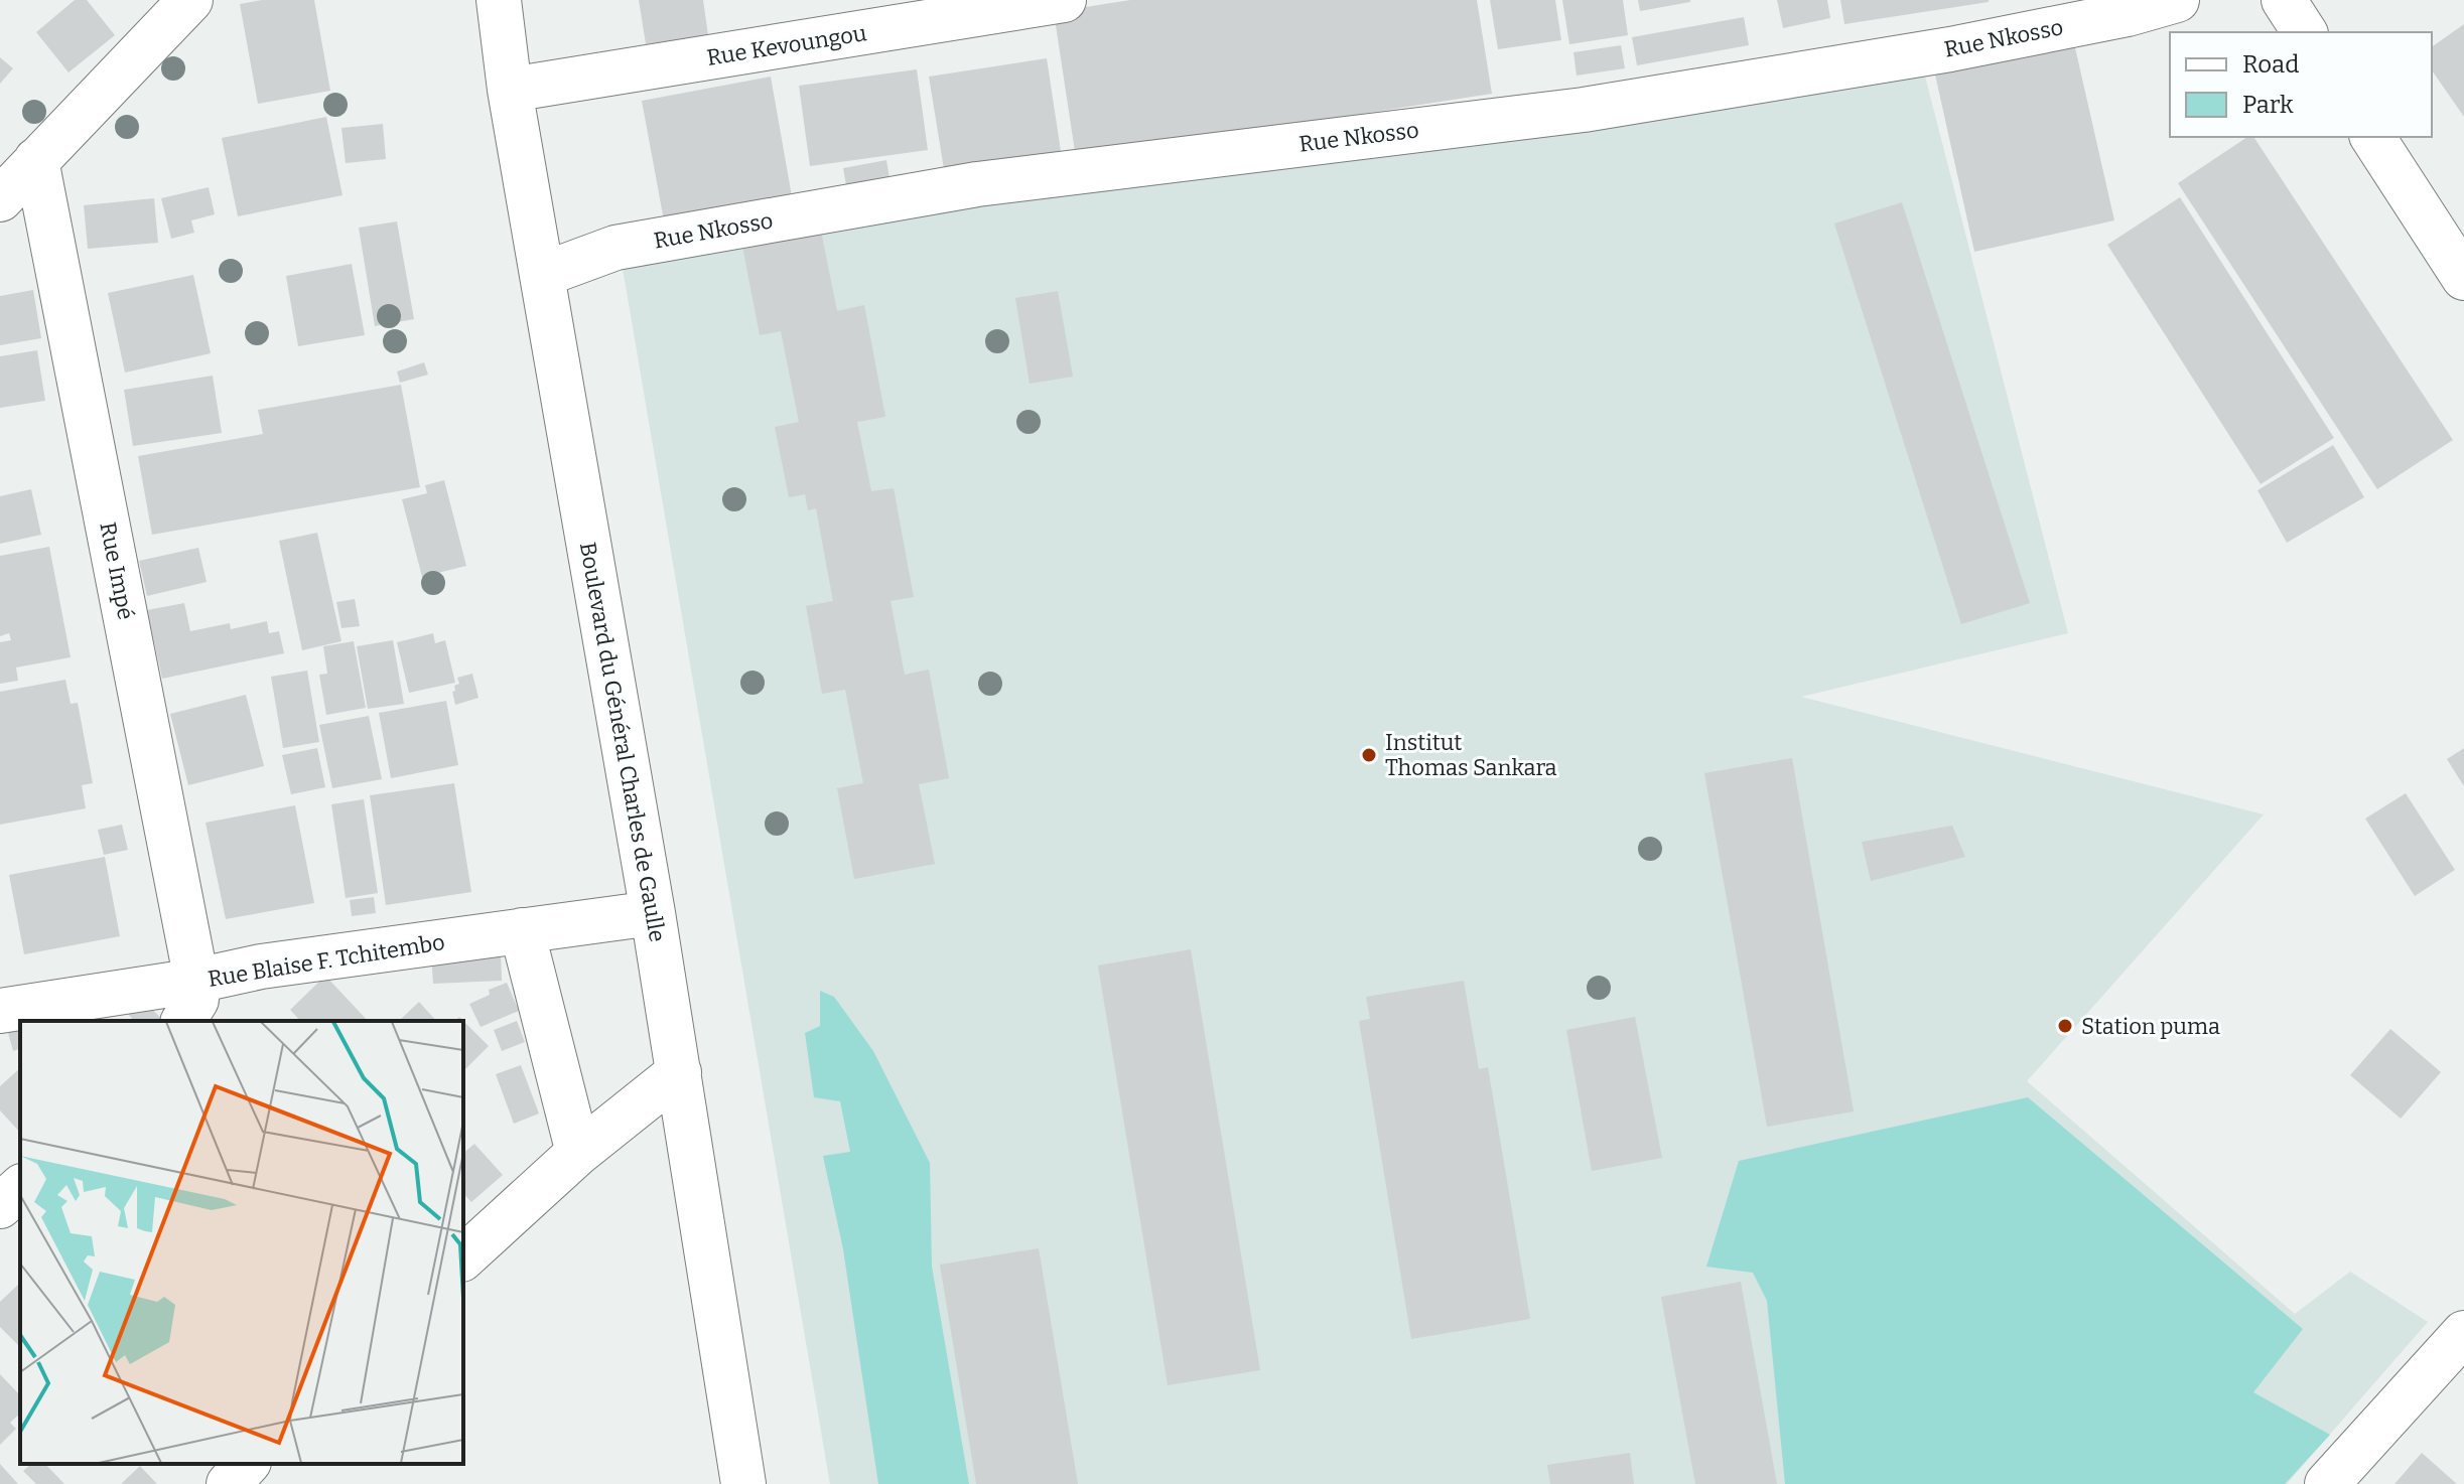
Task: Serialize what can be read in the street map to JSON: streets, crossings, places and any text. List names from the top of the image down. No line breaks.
{"streets":{"street":["Rue Nkosso","Rue Kevoungou","Rue Impé","Boulevard du Général Charles de Gaulle","Rue Blaise F. Tchitembo"]},"crossings":[["Rue Nkosso","Boulevard du Général Charles de Gaulle"],["Rue Kevoungou","Boulevard du Général Charles de Gaulle"],["Rue Impé","Rue Blaise F. Tchitembo"],["Boulevard du Général Charles de Gaulle","Rue Blaise F. Tchitembo"]],"places":["Institut Thomas Sankara","Station puma"],"legend":["Road","Park"]}
